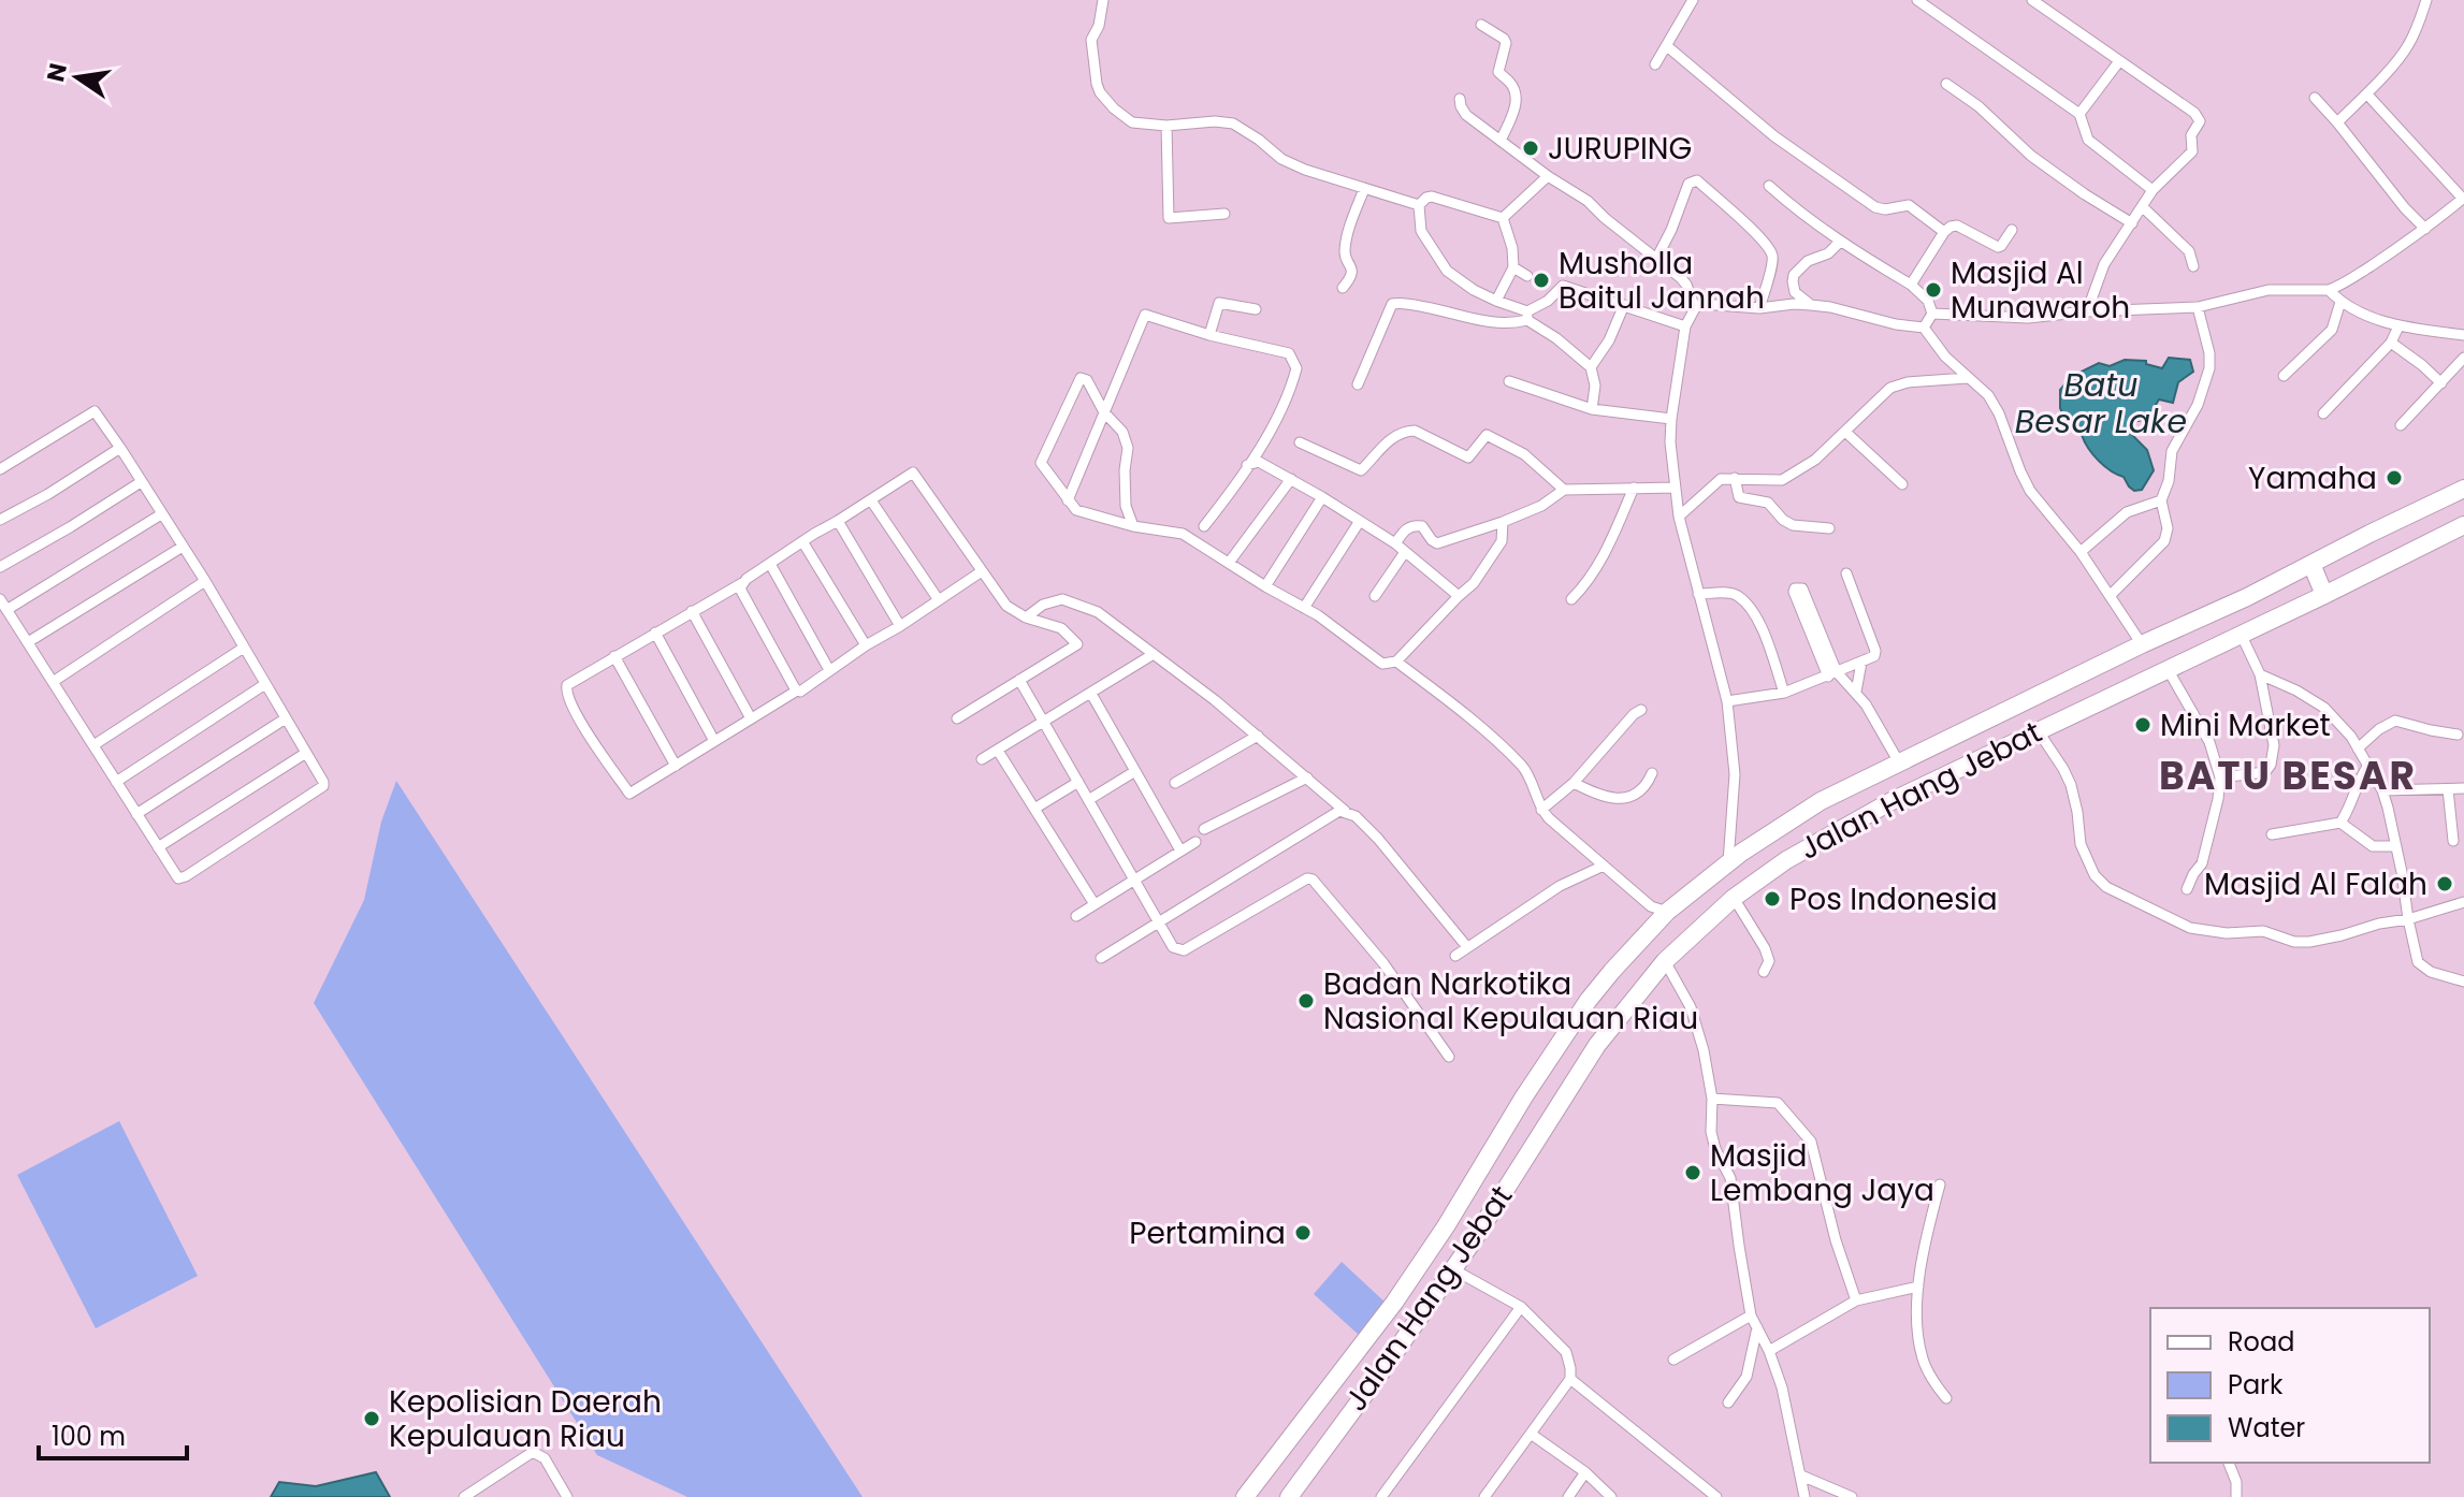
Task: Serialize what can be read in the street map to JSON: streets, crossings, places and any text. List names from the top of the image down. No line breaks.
{"streets":{"highway":["Jalan Hang Jebat"]},"districts":["BATU BESAR"],"water":["Batu Besar Lake"],"places":["JURUPING","Musholla Baitul Jannah","Masjid Al Munawaroh","Yamaha","Mini Market","Masjid Al Falah","Pos Indonesia","Badan Narkotika Nasional Kepulauan Riau","Masjid Lembang Jaya","Pertamina","Kepolisian Daerah Kepulauan Riau"],"legend":["Road","Park","Water"],"scale_bar":"100 m","north":"left"}
